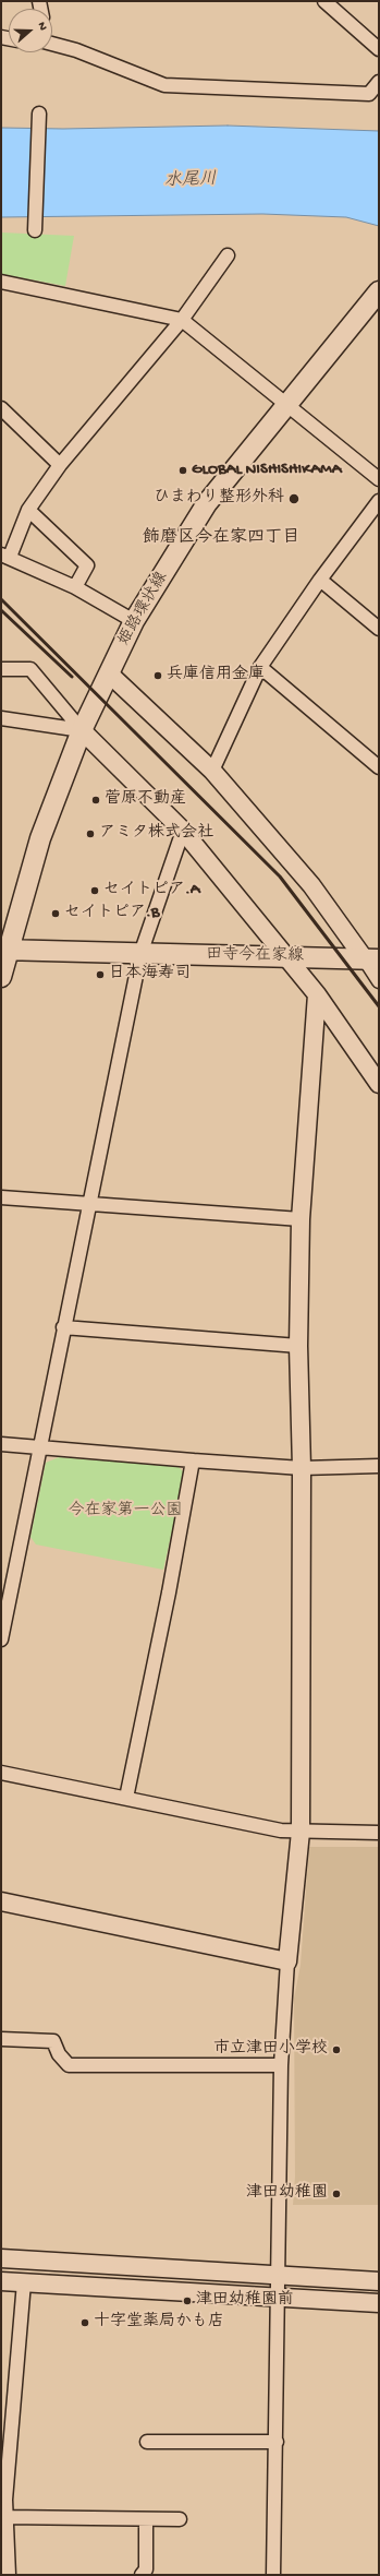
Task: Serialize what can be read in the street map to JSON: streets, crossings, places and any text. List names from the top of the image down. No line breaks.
{"streets":{"main road":["姫路環状線","田寺今在家線"]},"crossings":[["姫路環状線","田寺今在家線"]],"districts":["飾磨区今在家四丁目"],"water":["水尾川"],"parks":["今在家第一公園"],"places":["GLOBAL NISHISHIKAMA","ひまわり整形外科","兵庫信用金庫","菅原不動産","アミタ株式会社","セイトピア.A","セイトピア.B","日本海寿司","市立津田小学校","津田幼稚園","津田幼稚園前","十字堂薬局かも店"],"north":"right"}
